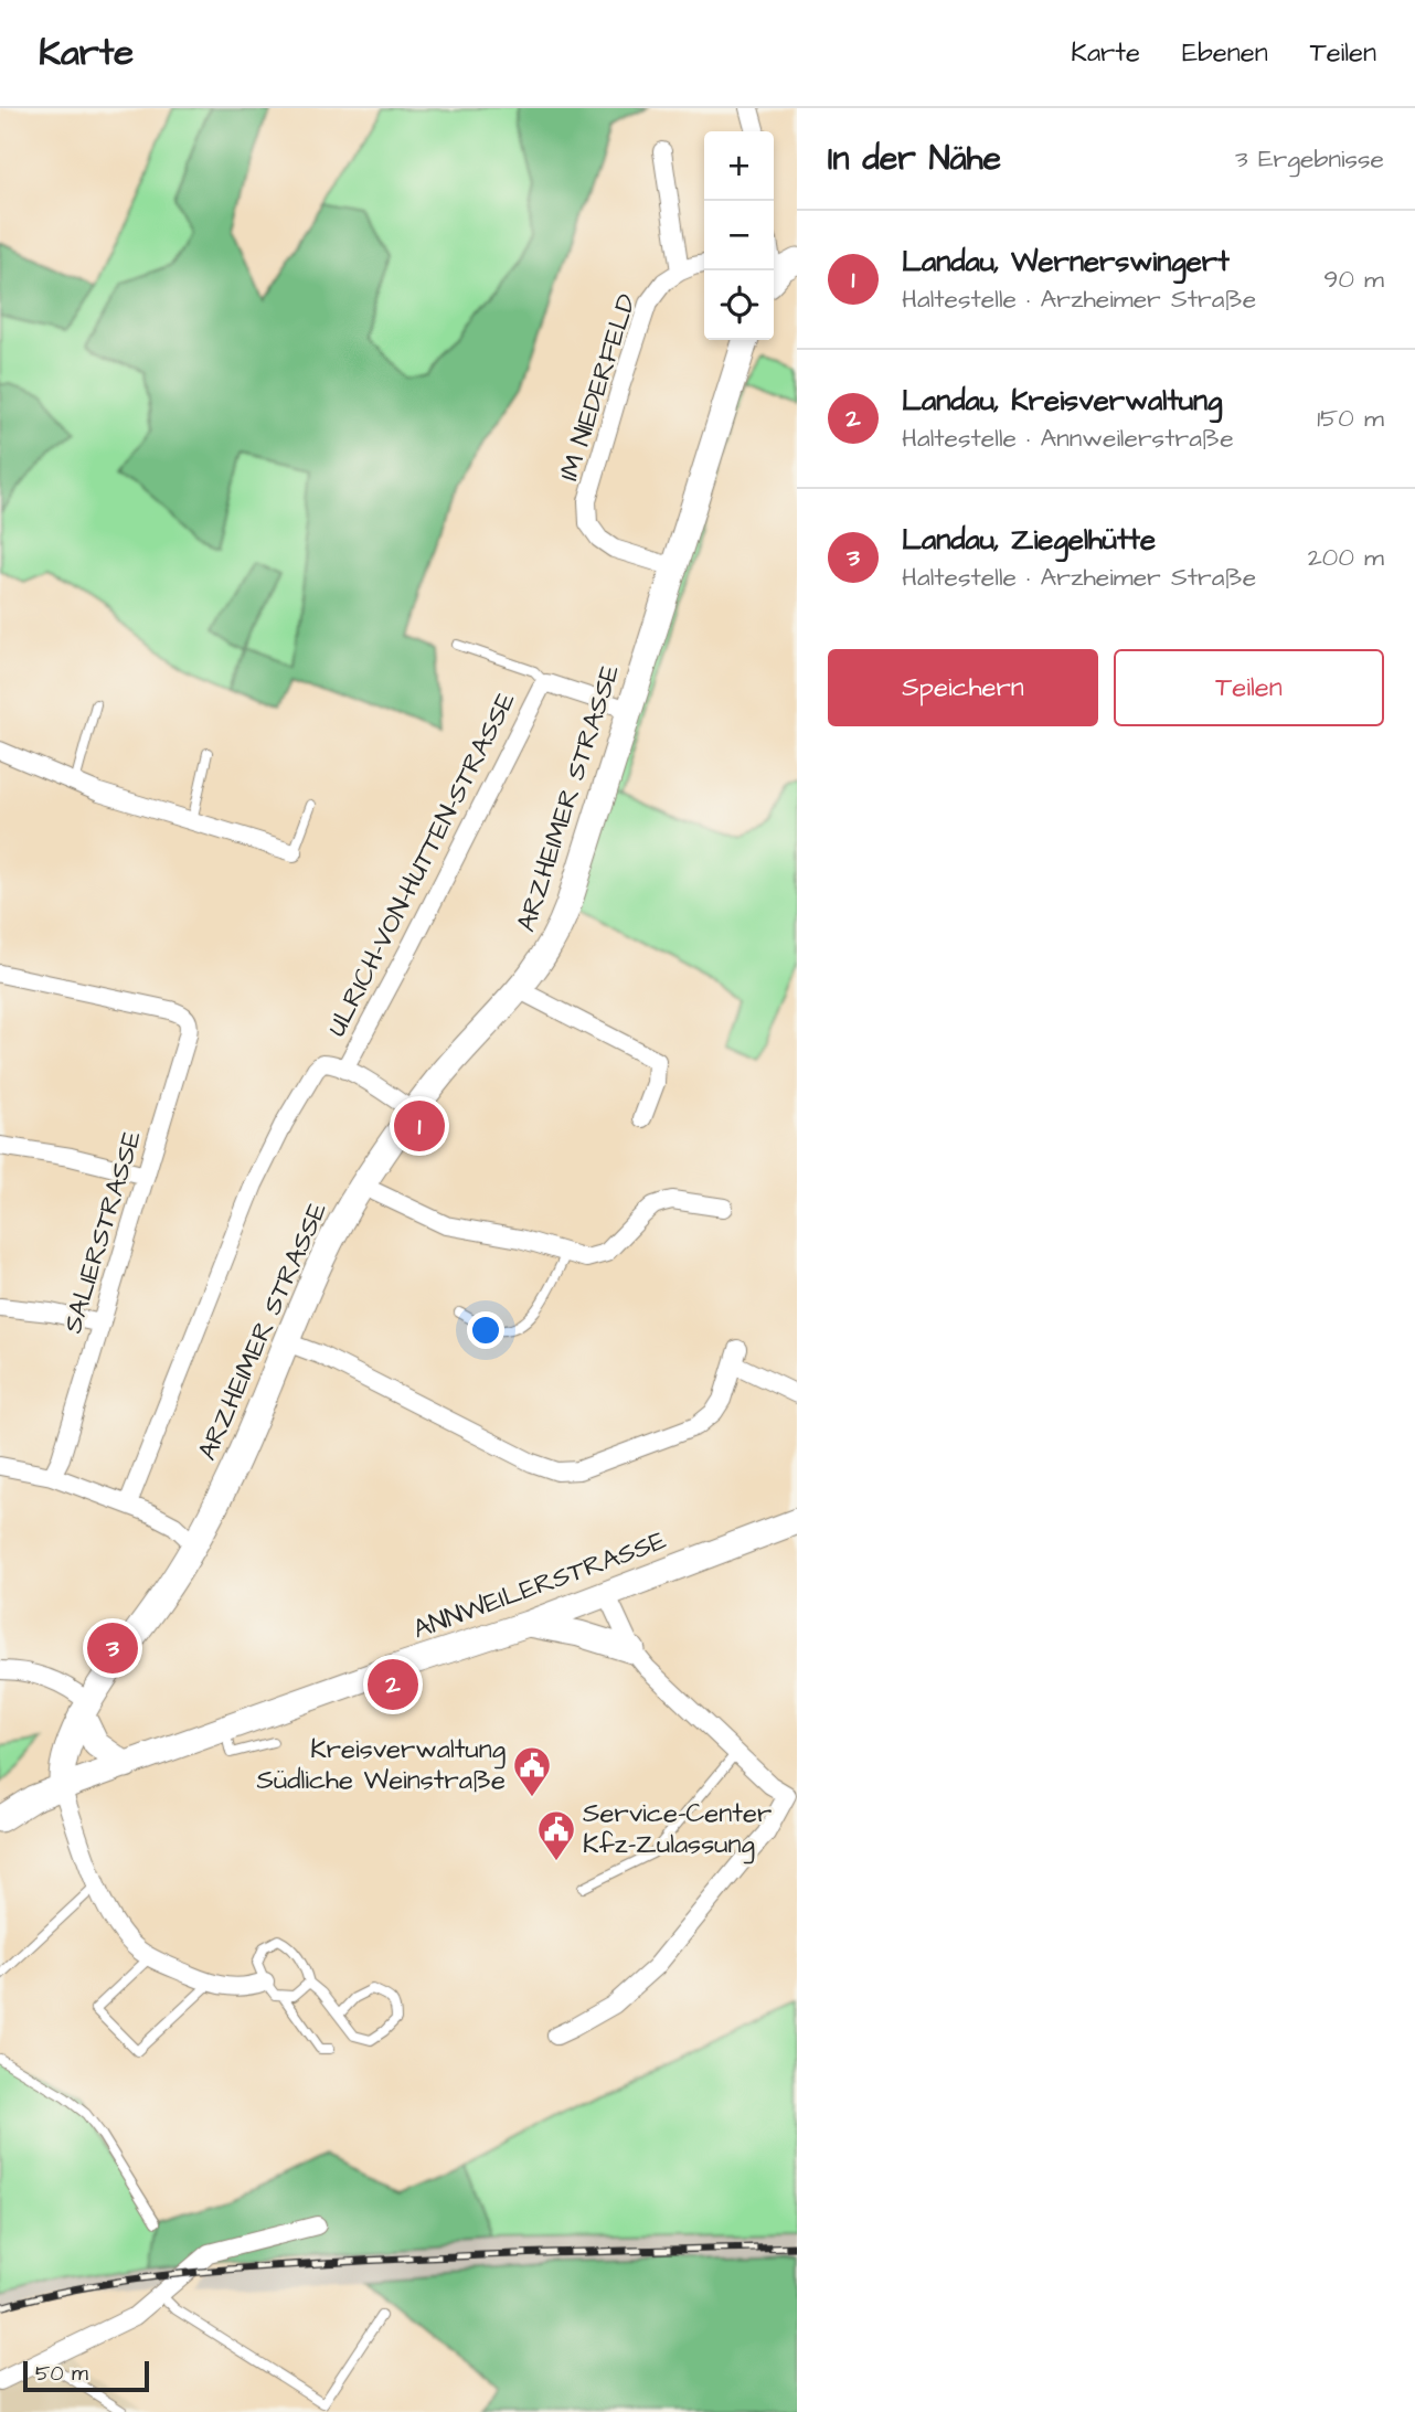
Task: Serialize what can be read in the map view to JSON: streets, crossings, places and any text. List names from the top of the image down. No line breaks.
{"streets":{"street":["IM NIEDERFELD","ARZHEIMER STRASSE","ULRICH-VON-HUTTEN-STRASSE","SALIERSTRASSE","ANNWEILERSTRASSE"]},"crossings":[["IM NIEDERFELD","ARZHEIMER STRASSE"],["ARZHEIMER STRASSE","ULRICH-VON-HUTTEN-STRASSE"],["ARZHEIMER STRASSE","ANNWEILERSTRASSE"]],"places":{"public building":["Kreisverwaltung Südliche Weinstraße","Service-Center Kfz-Zulassung"]},"scale_bar":"50 m","page":{"header":"Karte","nav":["Karte","Ebenen","Teilen"],"heading":["In der Nähe","3 Ergebnisse"],"map_buttons":["+","−"],"list":[{"mark":"1","name":"Landau, Wernerswingert","note":"Haltestelle · Arzheimer Straße","value":"90 m"},{"mark":"2","name":"Landau, Kreisverwaltung","note":"Haltestelle · Annweilerstraße","value":"150 m"},{"mark":"3","name":"Landau, Ziegelhütte","note":"Haltestelle · Arzheimer Straße","value":"200 m"}],"buttons":["Speichern","Teilen"],"pins":["1","3","2"],"scale":"50 m"}}
